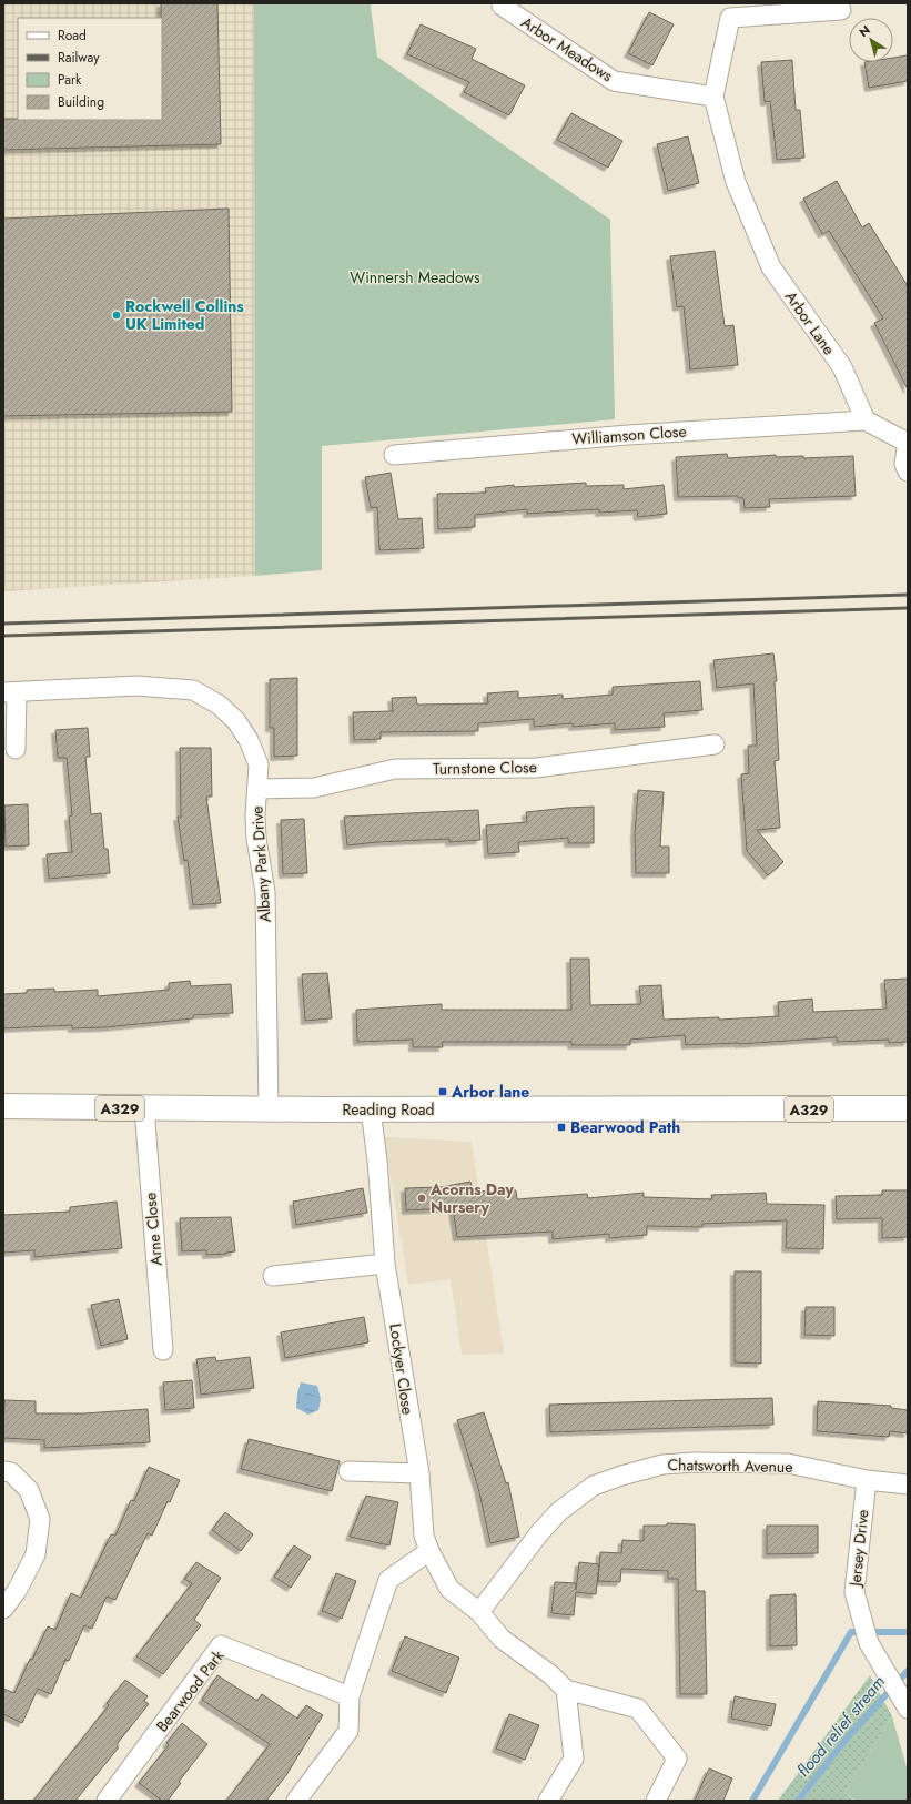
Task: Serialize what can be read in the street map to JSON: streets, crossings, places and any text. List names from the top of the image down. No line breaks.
{"streets":{"main road":["A329","Reading Road"],"street":["Arbor Meadows","Arbor Lane","Williamson Close","Turnstone Close","Albany Park Drive","Arne Close","Lockyer Close","Chatsworth Avenue","Jersey Drive","Bearwood Park"]},"crossings":[["Arbor Meadows","Arbor Lane"],["Arbor Lane","Williamson Close"],["Turnstone Close","Albany Park Drive"],["Albany Park Drive","Reading Road"],["Reading Road","Arne Close"],["Reading Road","Lockyer Close"],["Lockyer Close","Chatsworth Avenue"],["Chatsworth Avenue","Jersey Drive"]],"water":["flood relief stream"],"parks":["Winnersh Meadows"],"places":{"other":["Rockwell Collins UK Limited","Acorns Day Nursery"],"transit":["Arbor lane","Bearwood Path"]},"legend":["Road","Railway","Park","Building"],"north":"top left"}
